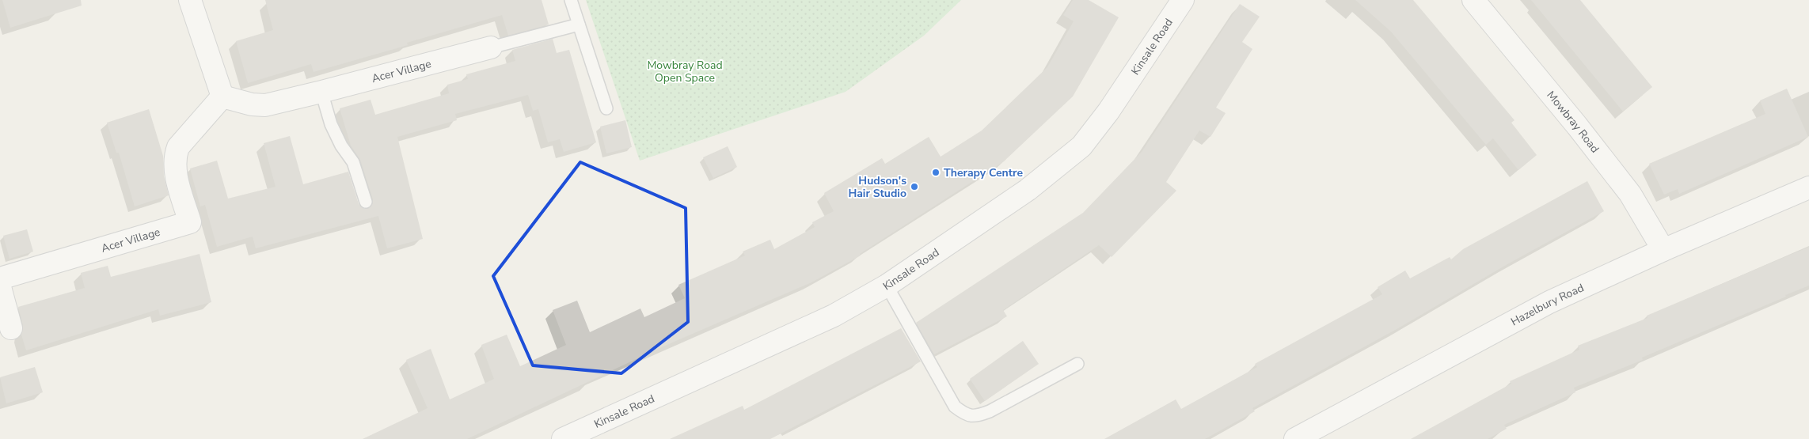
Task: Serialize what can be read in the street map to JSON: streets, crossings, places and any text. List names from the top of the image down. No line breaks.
{"streets":{"street":["Kinsale Road","Acer Village","Mowbray Road","Hazelbury Road"]},"crossings":[["Mowbray Road","Hazelbury Road"]],"parks":["Mowbray Road Open Space"],"places":["Therapy Centre","Hudson's Hair Studio"]}
